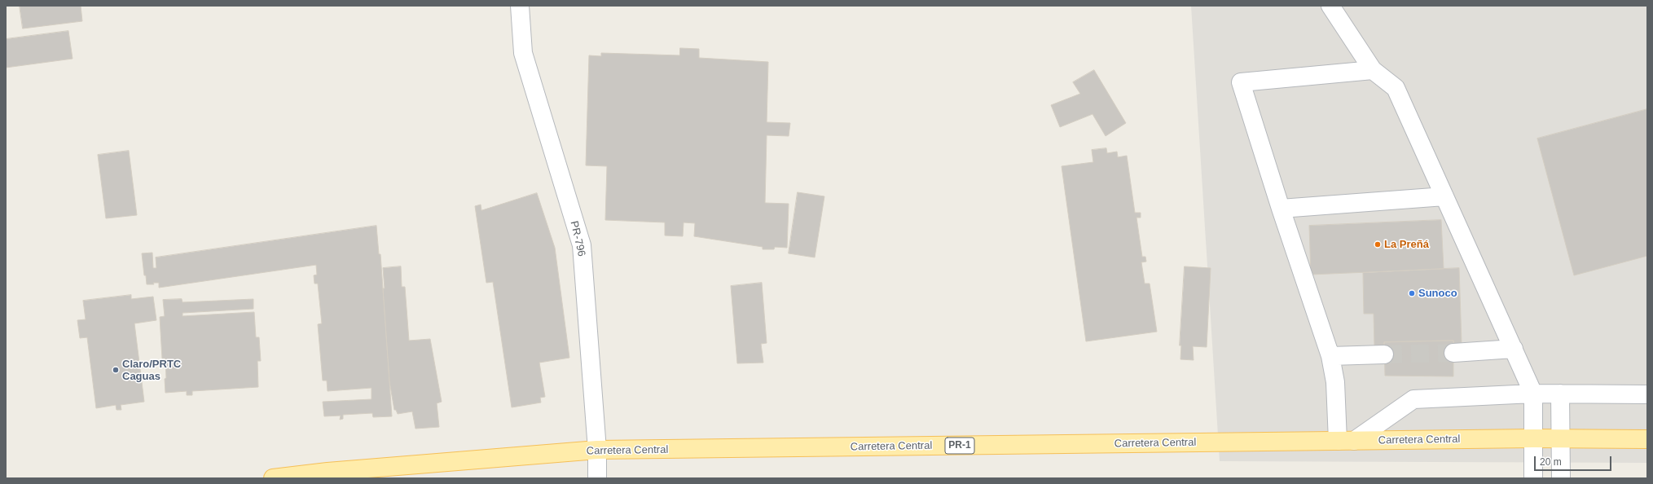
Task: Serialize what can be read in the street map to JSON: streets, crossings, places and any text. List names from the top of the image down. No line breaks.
{"streets":{"main road":["Carretera Central","PR-1"],"street":["PR-796"]},"crossings":[["PR-796","Carretera Central"]],"places":["La Preñá","Sunoco","Claro/PRTC Caguas"],"scale_bar":"20 m"}
